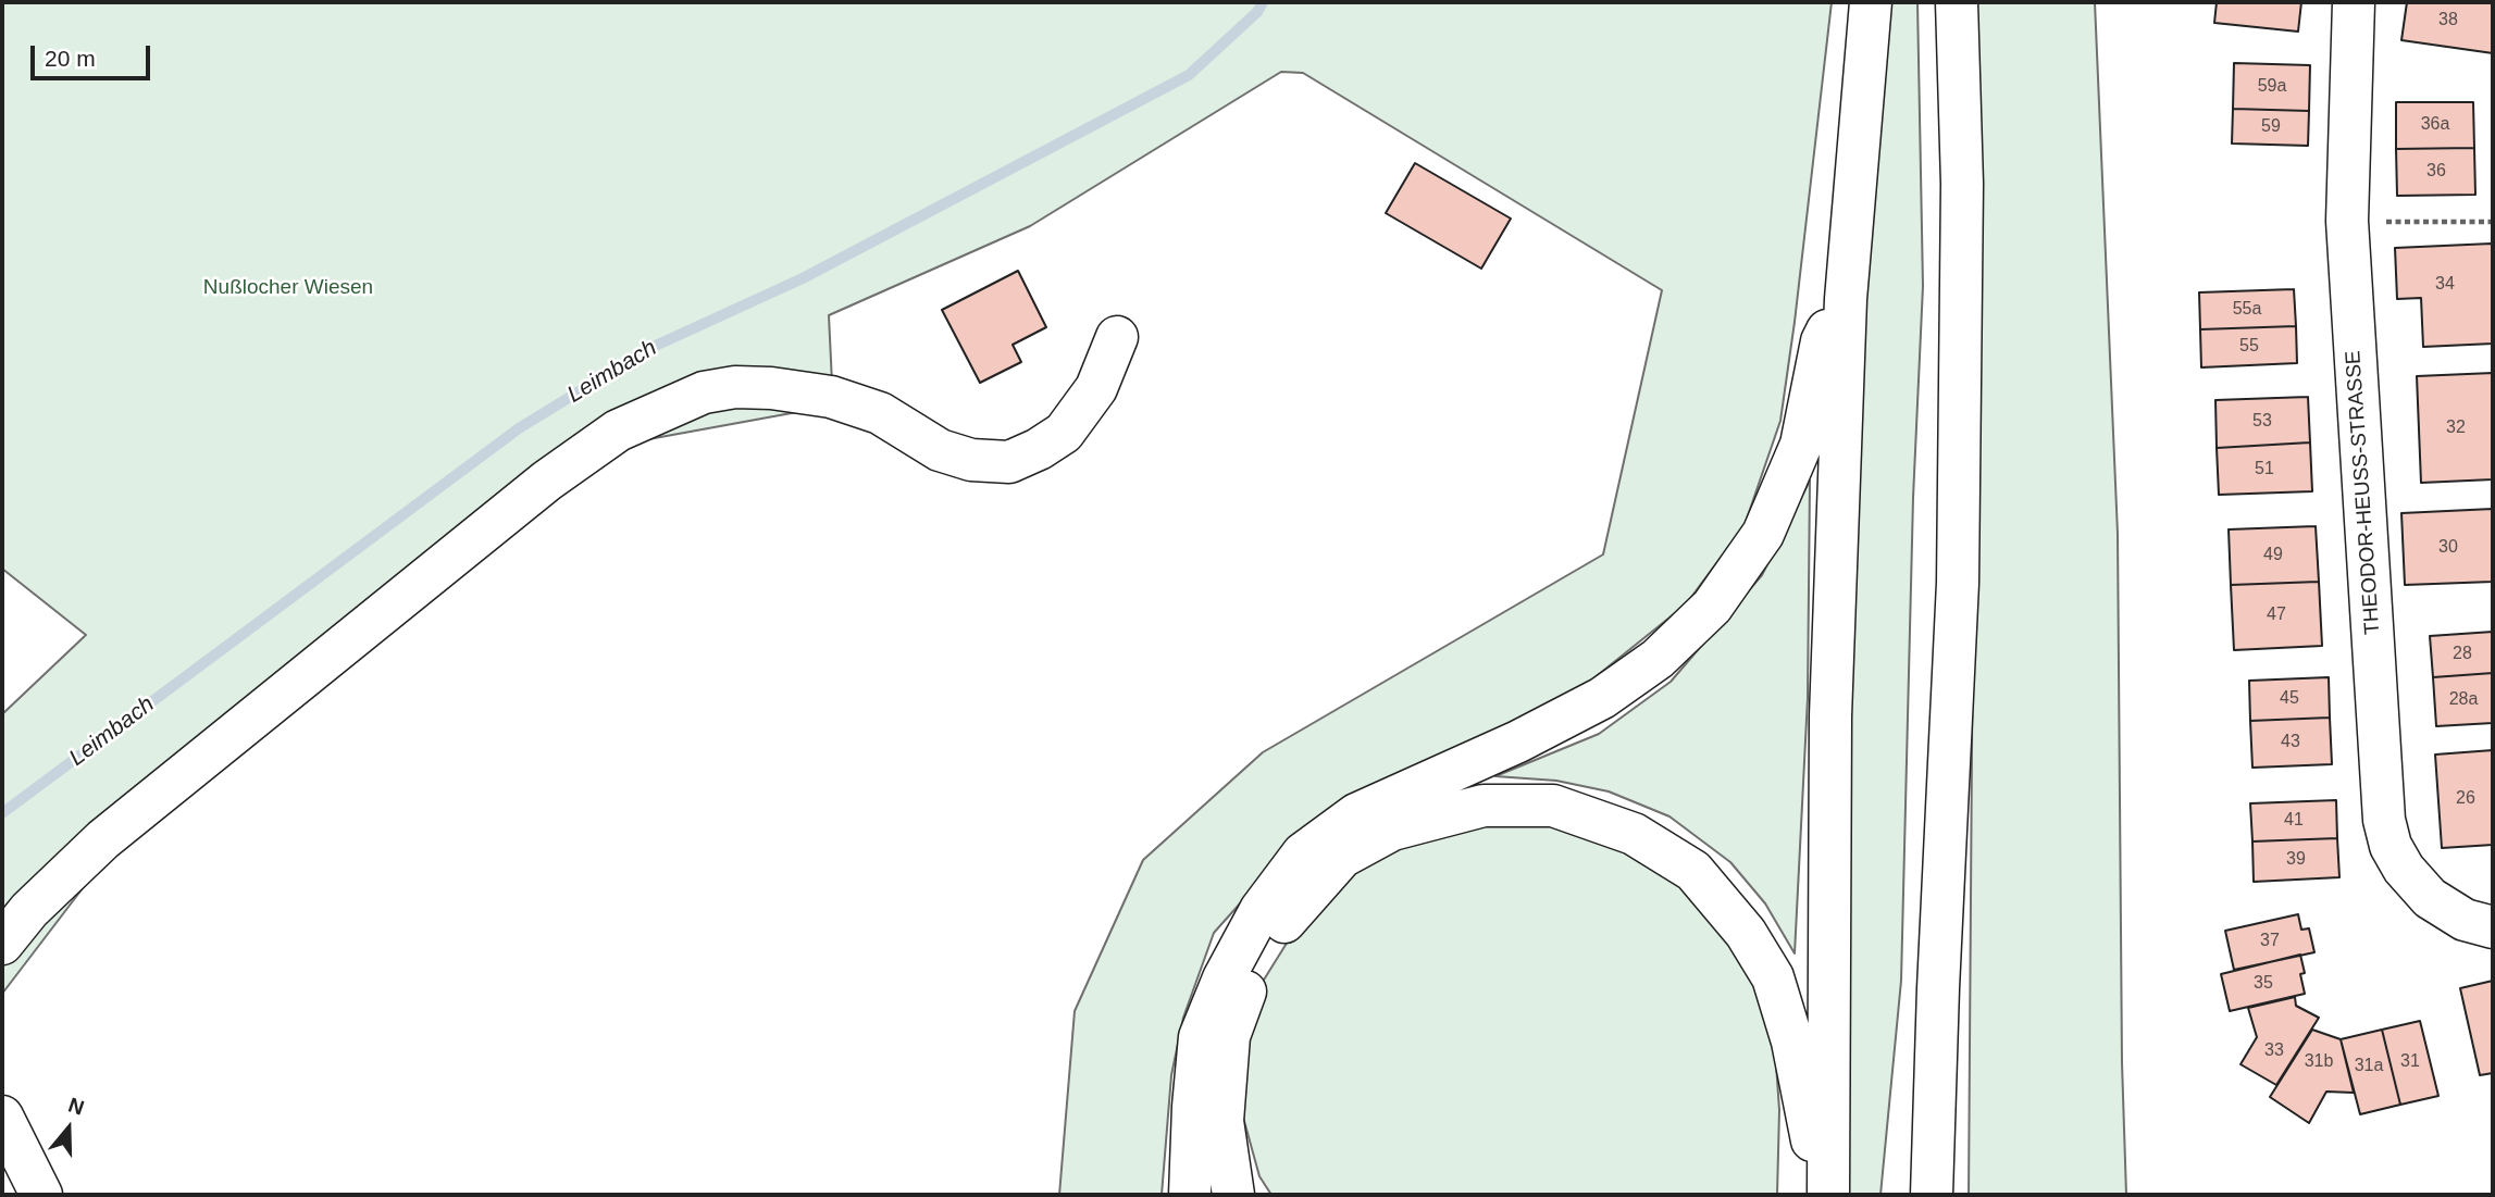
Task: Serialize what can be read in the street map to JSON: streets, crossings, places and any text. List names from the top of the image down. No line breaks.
{"streets":{"main road":["THEODOR-HEUSS-STRASSE"]},"water":["Leimbach"],"parks":["Nußlocher Wiesen"],"house_numbers":["38","59a","36a","59","36","34","55a","55","53","32","51","30","49","47","28","45","28a","43","26","41","39","37","35","33","31b","31","31a"],"scale_bar":"20 m","north":"top"}
